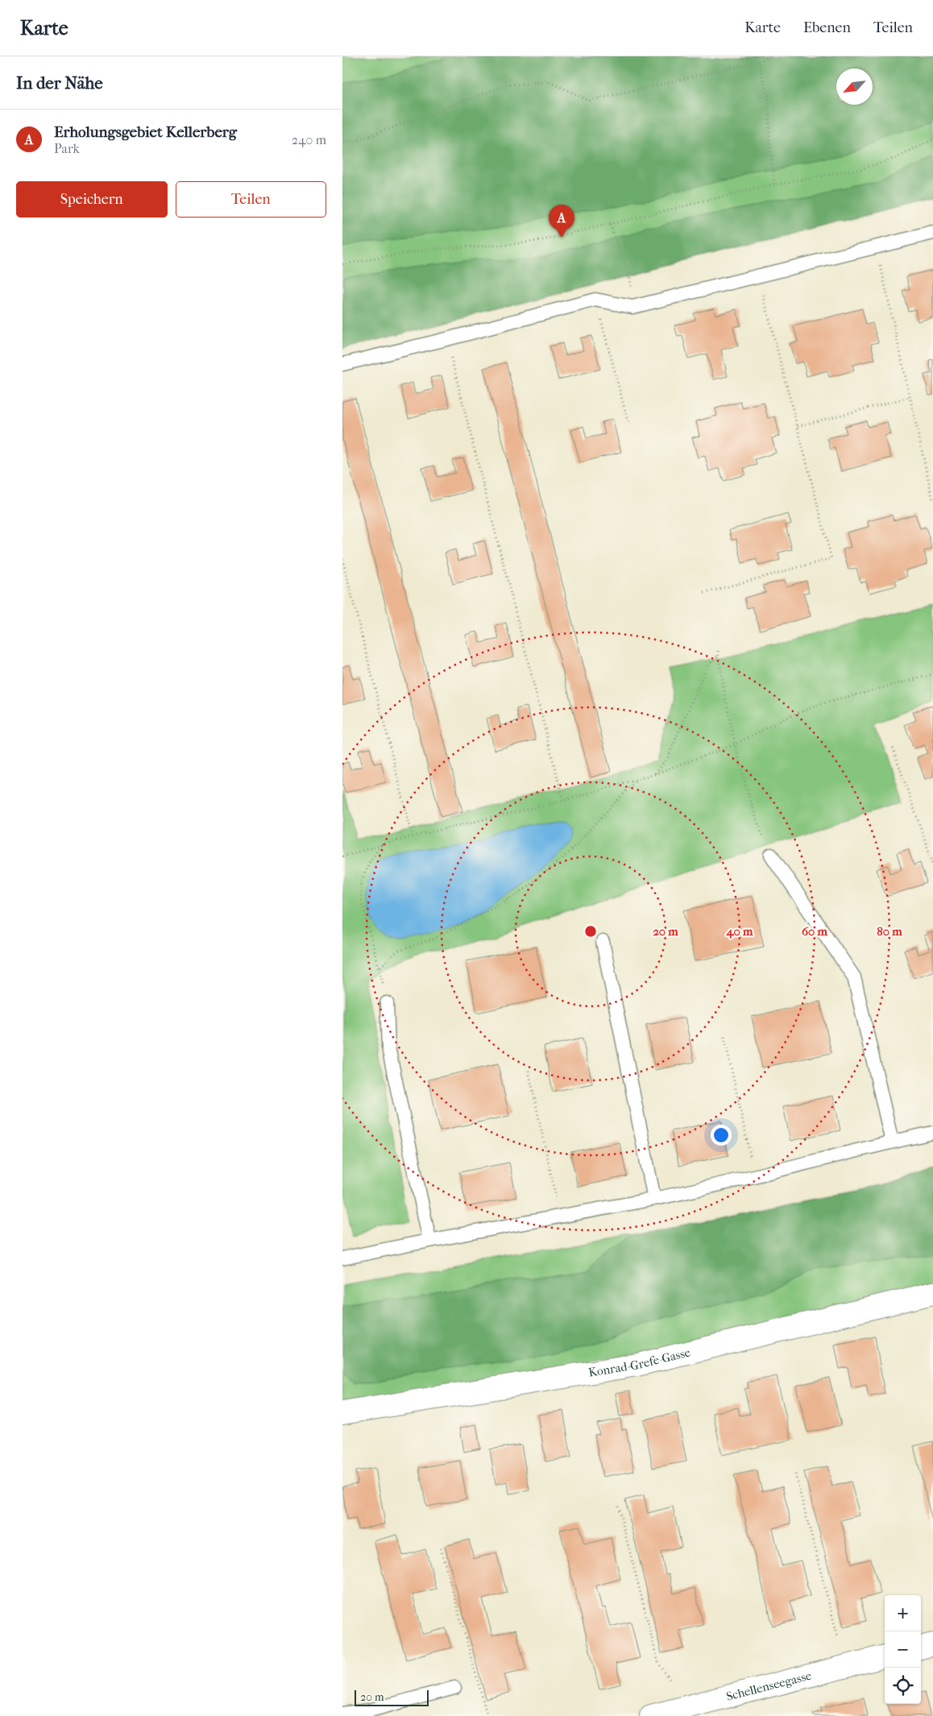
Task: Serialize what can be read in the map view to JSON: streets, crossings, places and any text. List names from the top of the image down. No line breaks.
{"streets":{"street":["Konrad-Grefe-Gasse","Schellenseegasse"]},"scale_bar":"20 m","north":"bottom left","page":{"header":"Karte","nav":["Karte","Ebenen","Teilen"],"heading":"In der Nähe","list":[{"mark":"A","name":"Erholungsgebiet Kellerberg","note":"Park","value":"240 m"}],"buttons":["Speichern","Teilen"],"pins":"A","map_buttons":["+","−"],"scale":"20 m"},"rings":["20 m","40 m","60 m","80 m"]}
